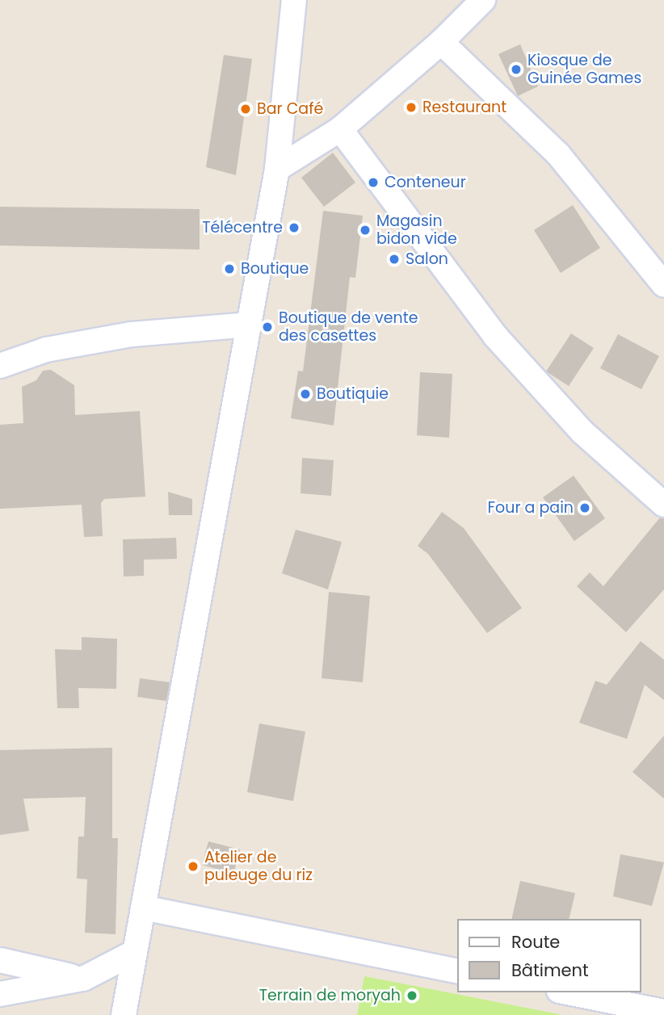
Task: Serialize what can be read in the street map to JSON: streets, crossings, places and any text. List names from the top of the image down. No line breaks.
{"places":["Kiosque de Guinée Games","Restaurant","Bar Café","Conteneur","Télécentre","Magasin bidon vide","Salon","Boutique","Boutique de vente des casettes","Boutiquie","Four a pain","Atelier de puleuge du riz","Terrain de moryah"],"legend":["Route","Bâtiment"]}
